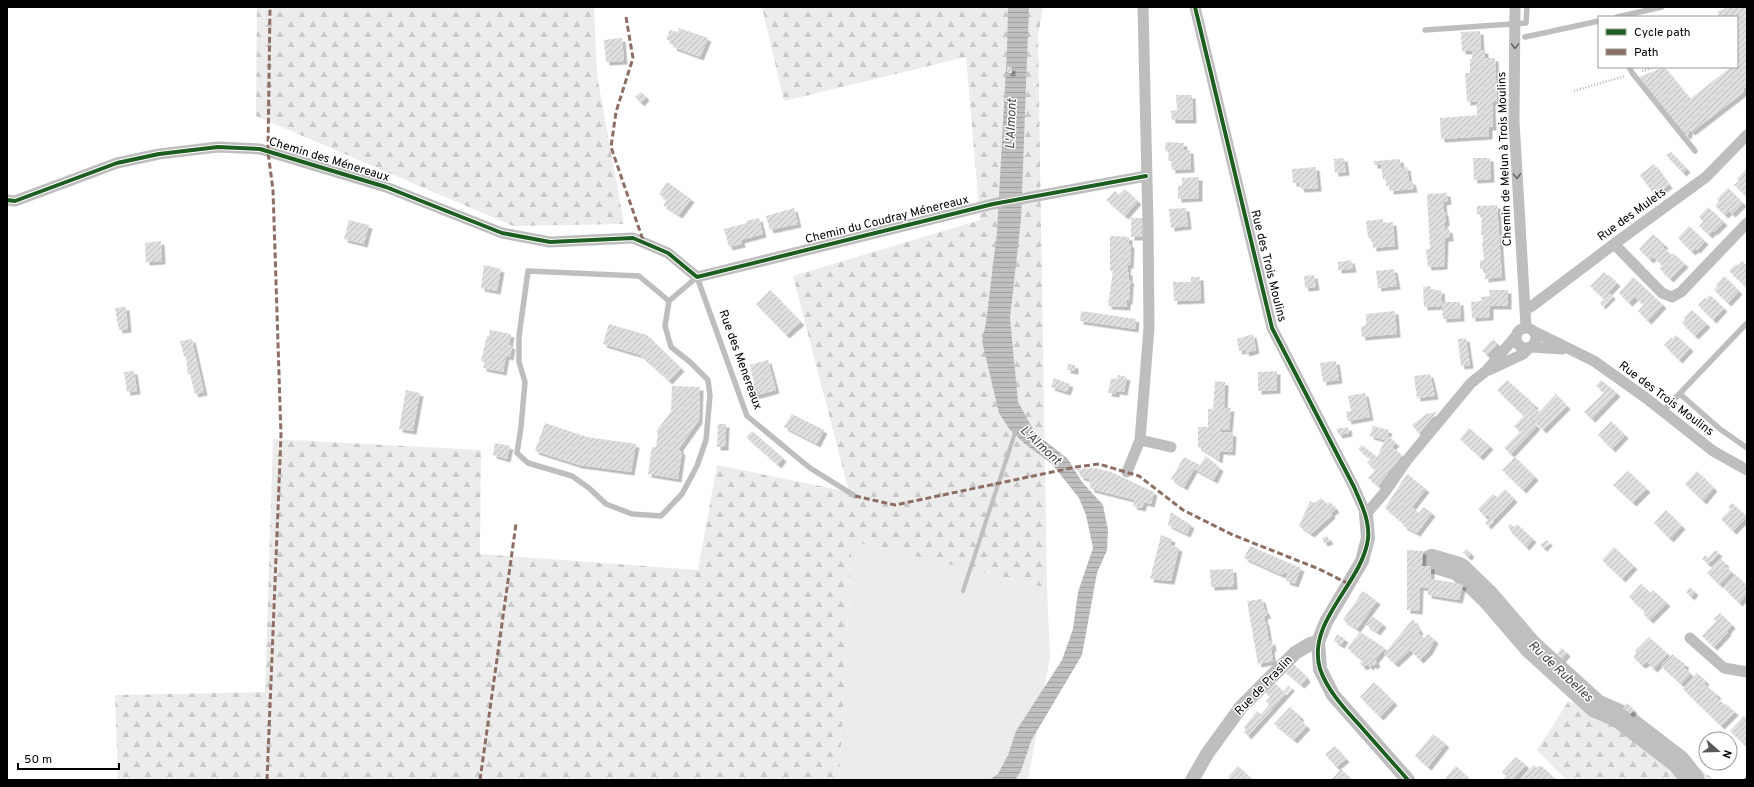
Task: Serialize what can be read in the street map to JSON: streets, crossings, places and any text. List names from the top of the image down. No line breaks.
{"streets":{"street":["Chemin de Melun à Trois Moulins","Chemin des Ménereaux","Rue des Mulets","Chemin du Coudray Ménereaux","Rue des Trois Moulins","Rue de Praslin"],"lane":["Rue des Menereaux"]},"crossings":[["Chemin de Melun à Trois Moulins","Rue des Mulets"],["Chemin de Melun à Trois Moulins","Rue des Trois Moulins"],["Chemin des Ménereaux","Chemin du Coudray Ménereaux"],["Chemin des Ménereaux","Rue des Menereaux"],["Chemin du Coudray Ménereaux","Rue des Menereaux"]],"one_way":["Chemin de Melun à Trois Moulins"],"water":["L'Almont","Ru de Rubelles"],"legend":["Cycle path","Path"],"scale_bar":"50 m","north":"right"}
